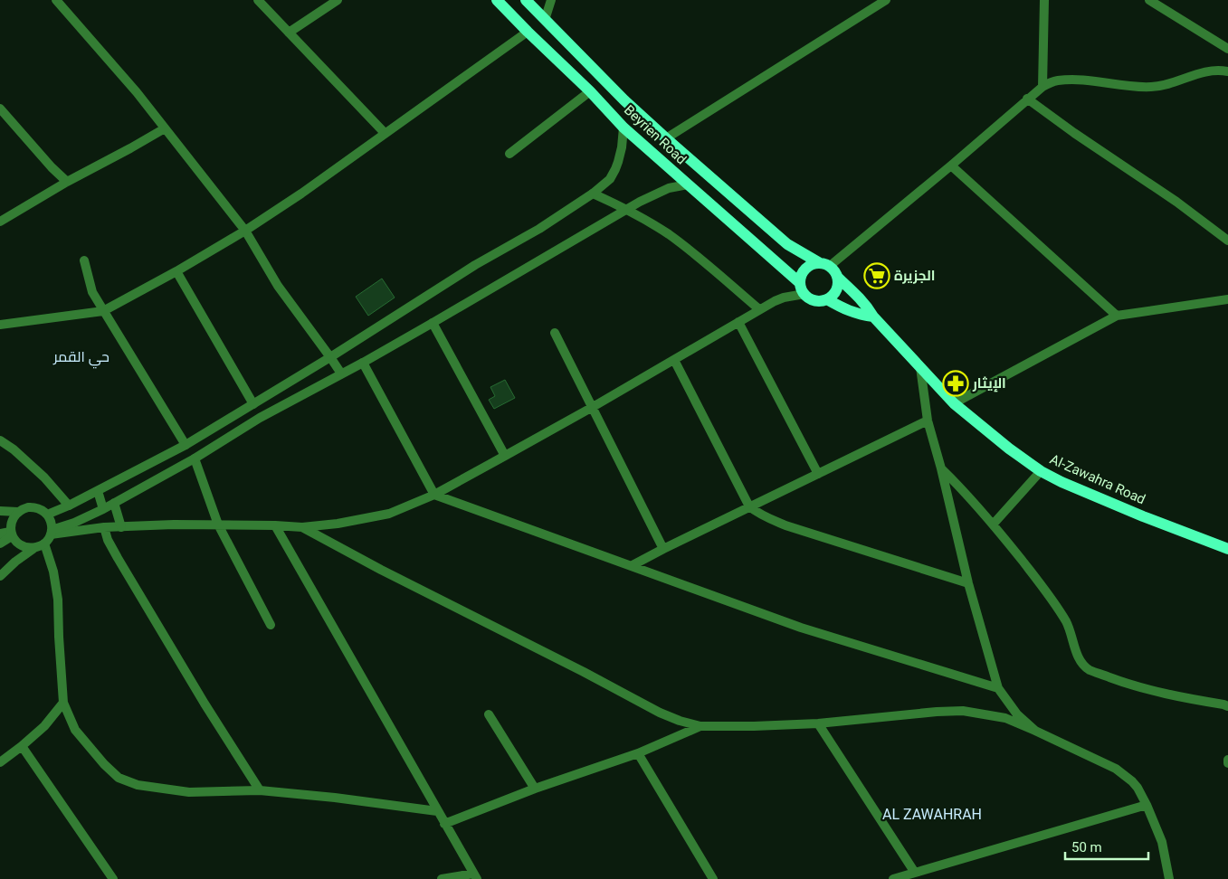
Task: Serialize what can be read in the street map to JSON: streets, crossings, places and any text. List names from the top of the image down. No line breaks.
{"streets":{"main road":["Beyrien Road","Al-Zawahra Road"]},"crossings":[["Beyrien Road","Al-Zawahra Road"]],"districts":["حي القمر","AL ZAWAHRAH"],"places":{"supermarket":["الجزيرة"],"pharmacy":["الإيثار"]},"scale_bar":"50 m"}
